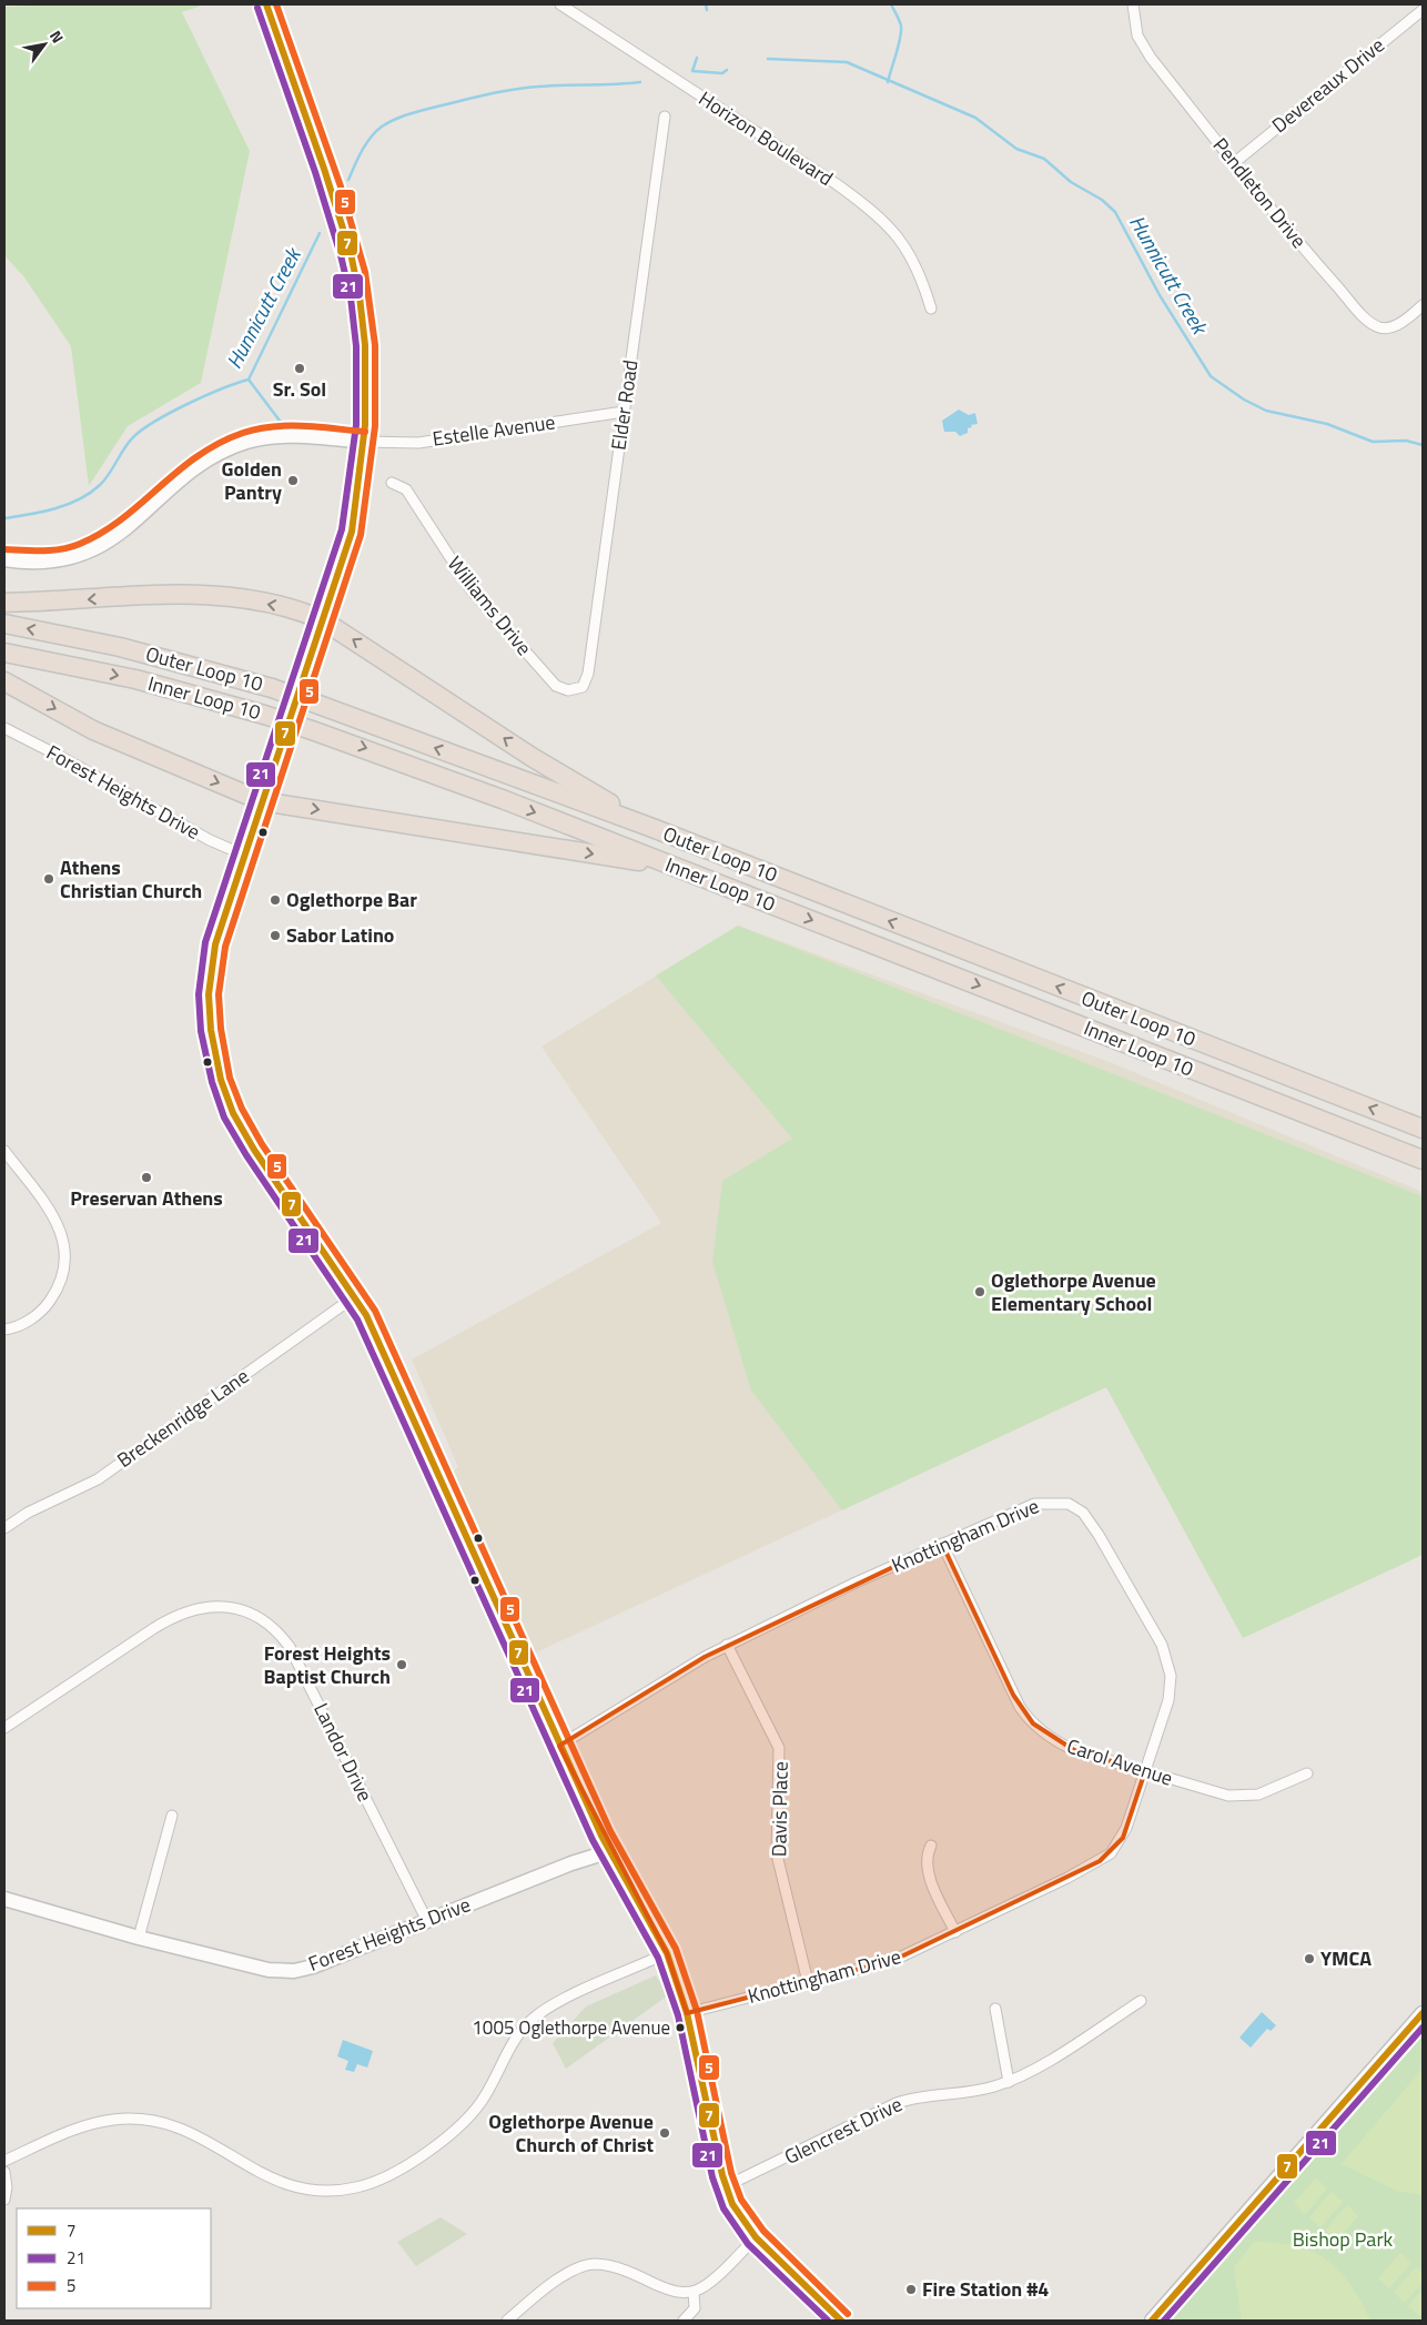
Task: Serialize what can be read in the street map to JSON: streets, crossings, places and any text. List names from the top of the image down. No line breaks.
{"streets":{"highway":["Outer Loop 10","Inner Loop 10"],"main road":["Forest Heights Drive"],"street":["Devereaux Drive","Horizon Boulevard","Pendleton Drive","Elder Road","Estelle Avenue","Williams Drive","Breckenridge Lane","Knottingham Drive","Landor Drive","Carol Avenue","Davis Place","Glencrest Drive"]},"crossings":[["Devereaux Drive","Pendleton Drive"],["Elder Road","Estelle Avenue"],["Elder Road","Williams Drive"],["Forest Heights Drive","Landor Drive"],["Knottingham Drive","Carol Avenue"],["Knottingham Drive","Davis Place"]],"water":["Hunnicutt Creek"],"parks":["Bishop Park"],"places":["Sr. Sol","Golden Pantry","Athens Christian Church","Oglethorpe Bar","Sabor Latino","Preservan Athens","Oglethorpe Avenue Elementary School","Forest Heights Baptist Church","YMCA","1005 Oglethorpe Avenue","Oglethorpe Avenue Church of Christ","Fire Station #4"],"lines":["transit line 7","transit line 5","transit line 21"],"legend":["7","21","5"],"north":"top right"}
